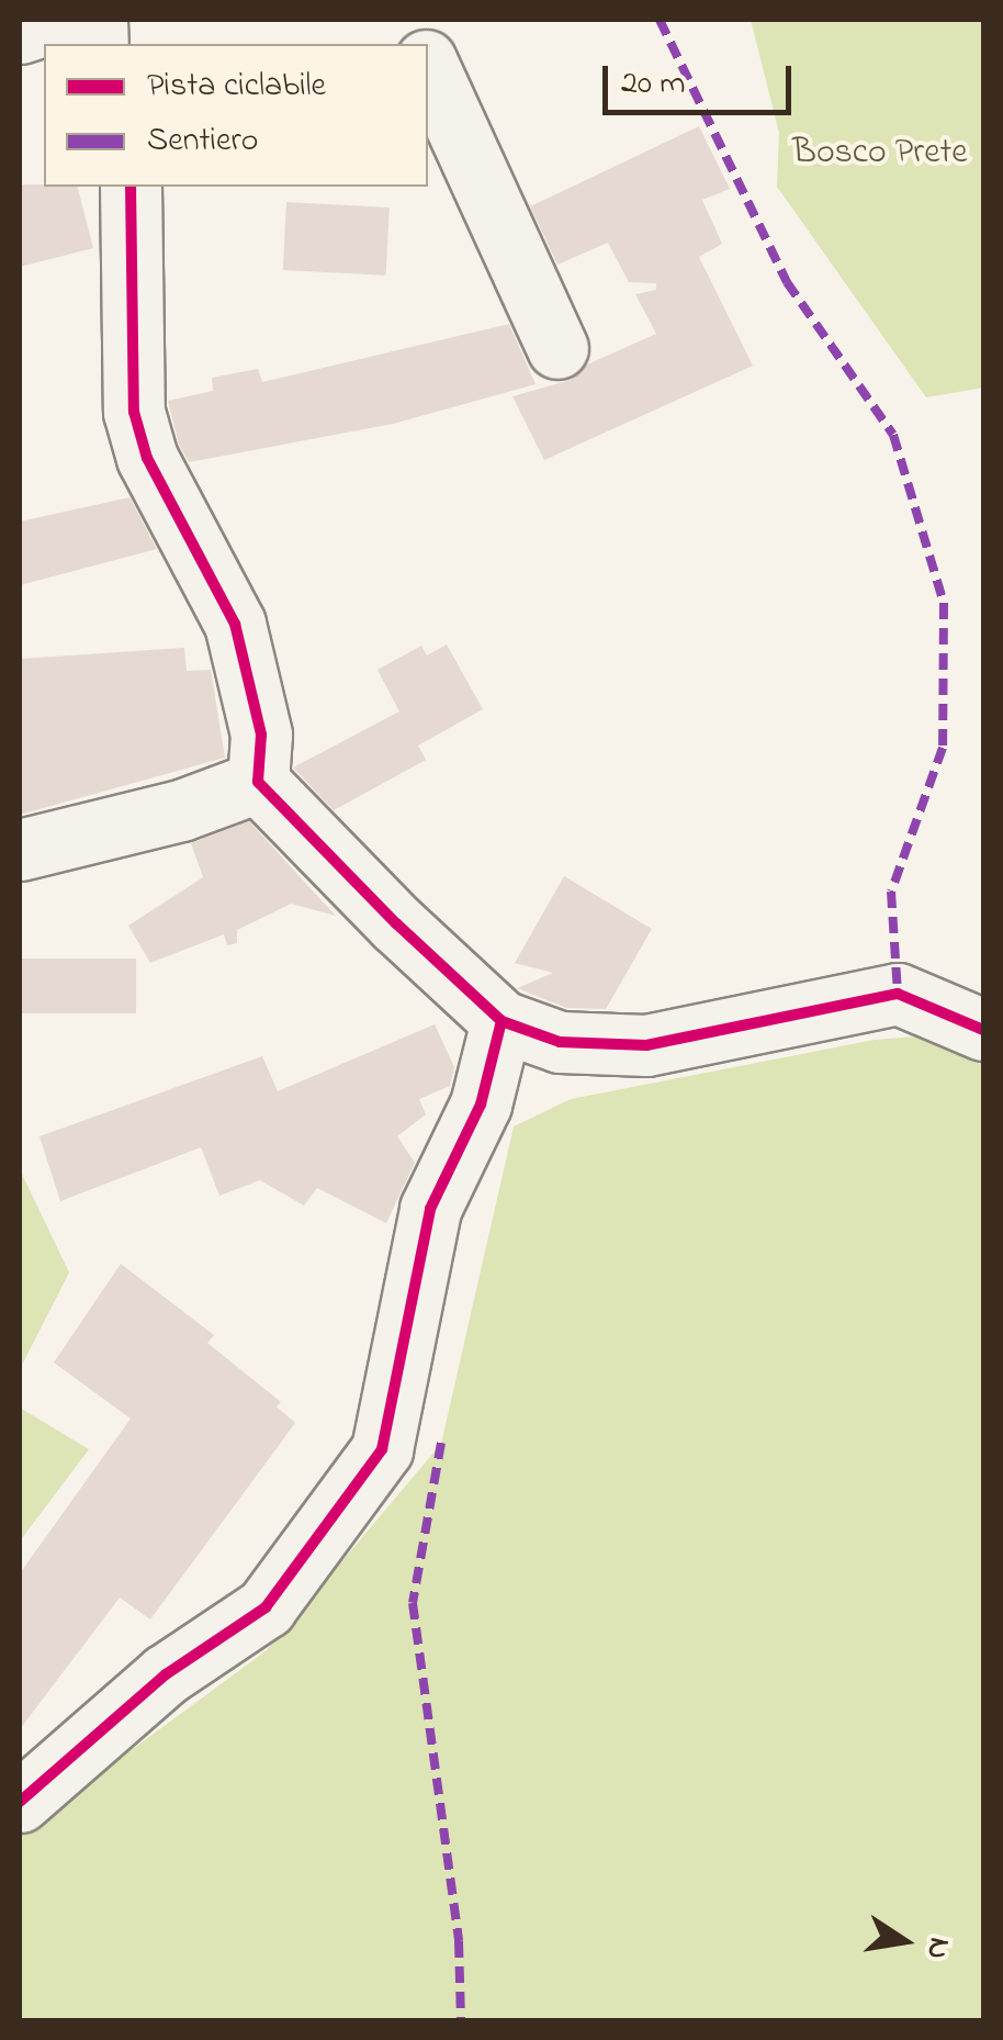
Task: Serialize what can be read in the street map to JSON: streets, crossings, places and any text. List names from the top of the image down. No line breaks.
{"parks":["Bosco Prete"],"legend":["Pista ciclabile","Sentiero"],"scale_bar":"20 m","north":"right"}
